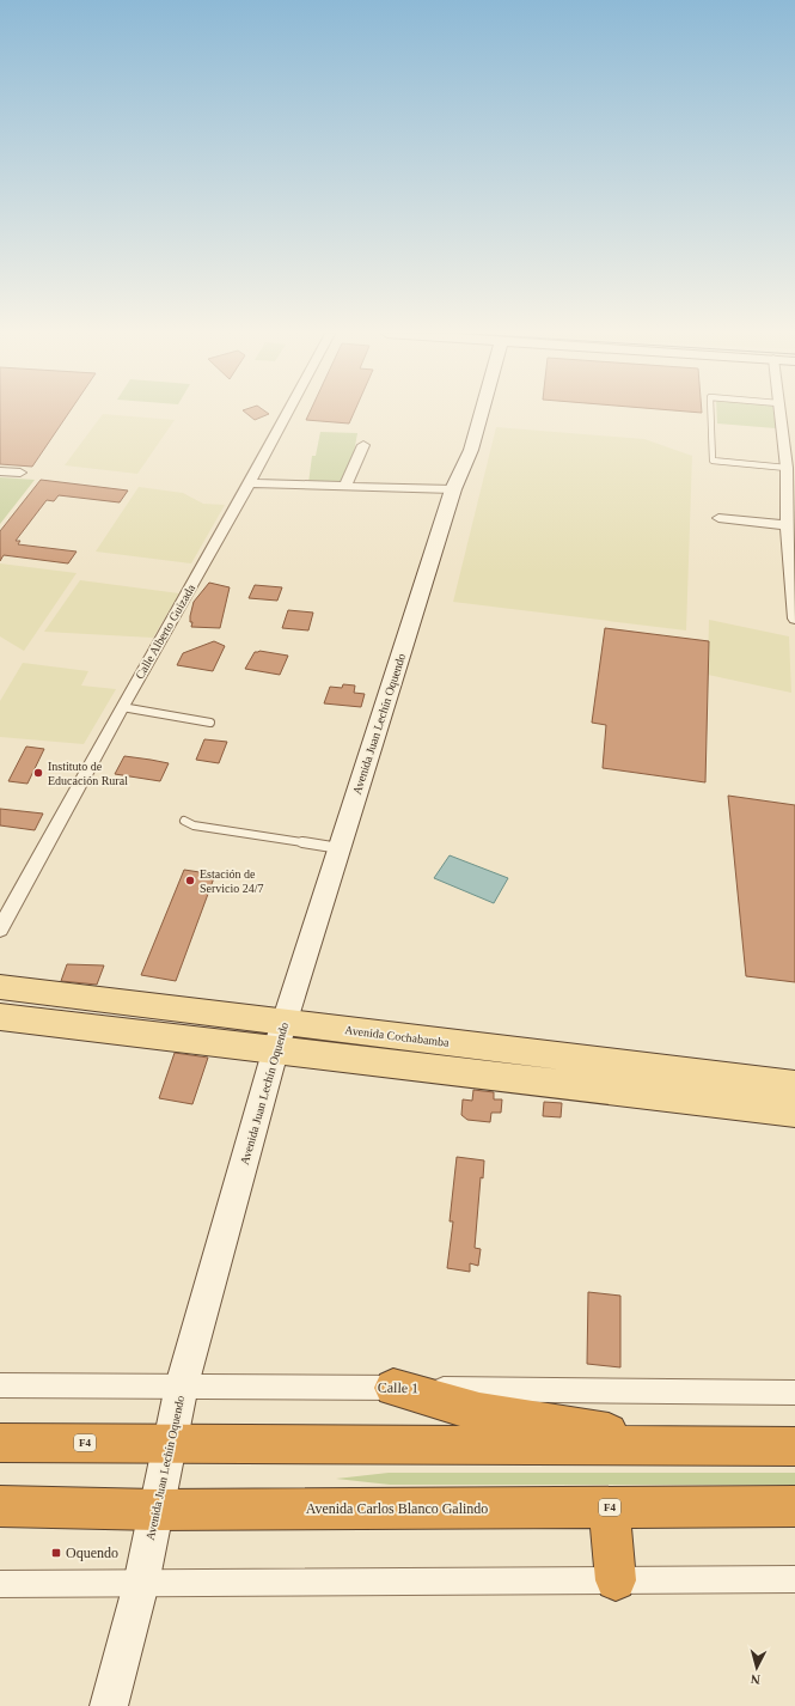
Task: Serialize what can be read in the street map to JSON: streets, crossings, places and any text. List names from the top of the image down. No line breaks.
{"streets":{"highway":["F4","Avenida Carlos Blanco Galindo"],"main road":["Avenida Cochabamba"],"street":["Calle Alberto Guizada","Avenida Juan Lechín Oquendo","Calle 1"]},"crossings":[["Avenida Juan Lechín Oquendo","Avenida Cochabamba"],["Avenida Juan Lechín Oquendo","Calle 1"],["Avenida Juan Lechín Oquendo","F4"],["Avenida Juan Lechín Oquendo","Avenida Carlos Blanco Galindo"]],"places":{"other":["Instituto de Educación Rural","Estación de Servicio 24/7"],"transit":["Oquendo"]},"north":"bottom"}
